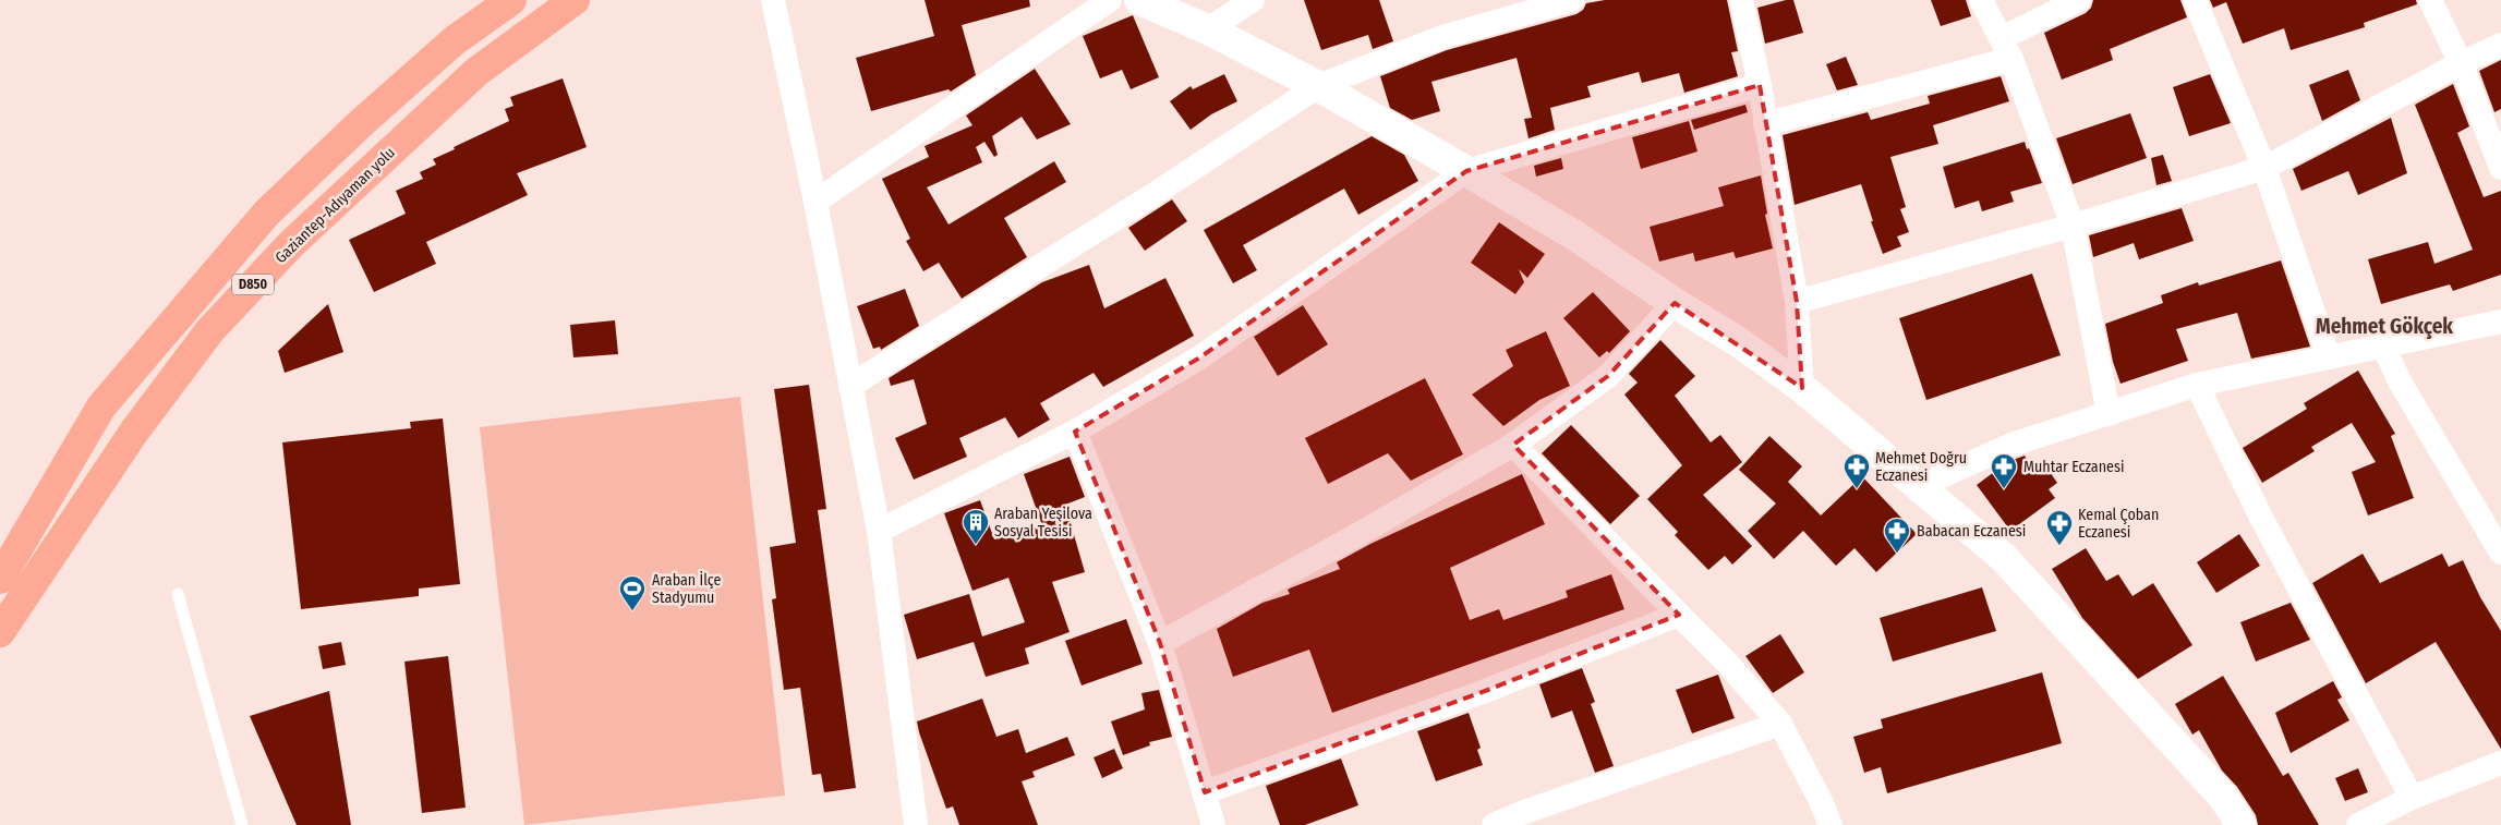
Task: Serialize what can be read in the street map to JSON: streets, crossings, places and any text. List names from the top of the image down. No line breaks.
{"streets":{"highway":["Gaziantep-Adıyaman yolu","D850"]},"districts":["Mehmet Gökçek"],"places":{"pharmacy":["Mehmet Doğru Eczanesi","Muhtar Eczanesi","Kemal Çoban Eczanesi","Babacan Eczanesi"],"building":["Araban Yeşilova Sosyal Tesisi"],"sports":["Araban İlçe Stadyumu"]}}
